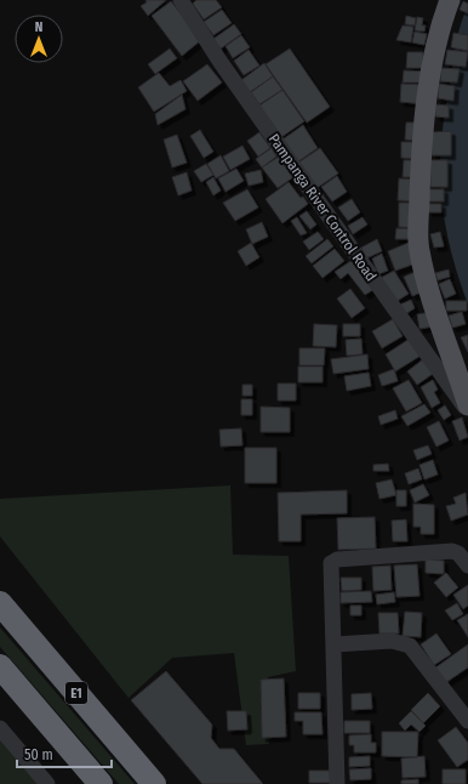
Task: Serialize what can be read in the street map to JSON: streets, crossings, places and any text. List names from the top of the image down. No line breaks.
{"streets":{"highway":["E1"],"street":["Pampanga River Control Road"]},"scale_bar":"50 m","north":"top"}
